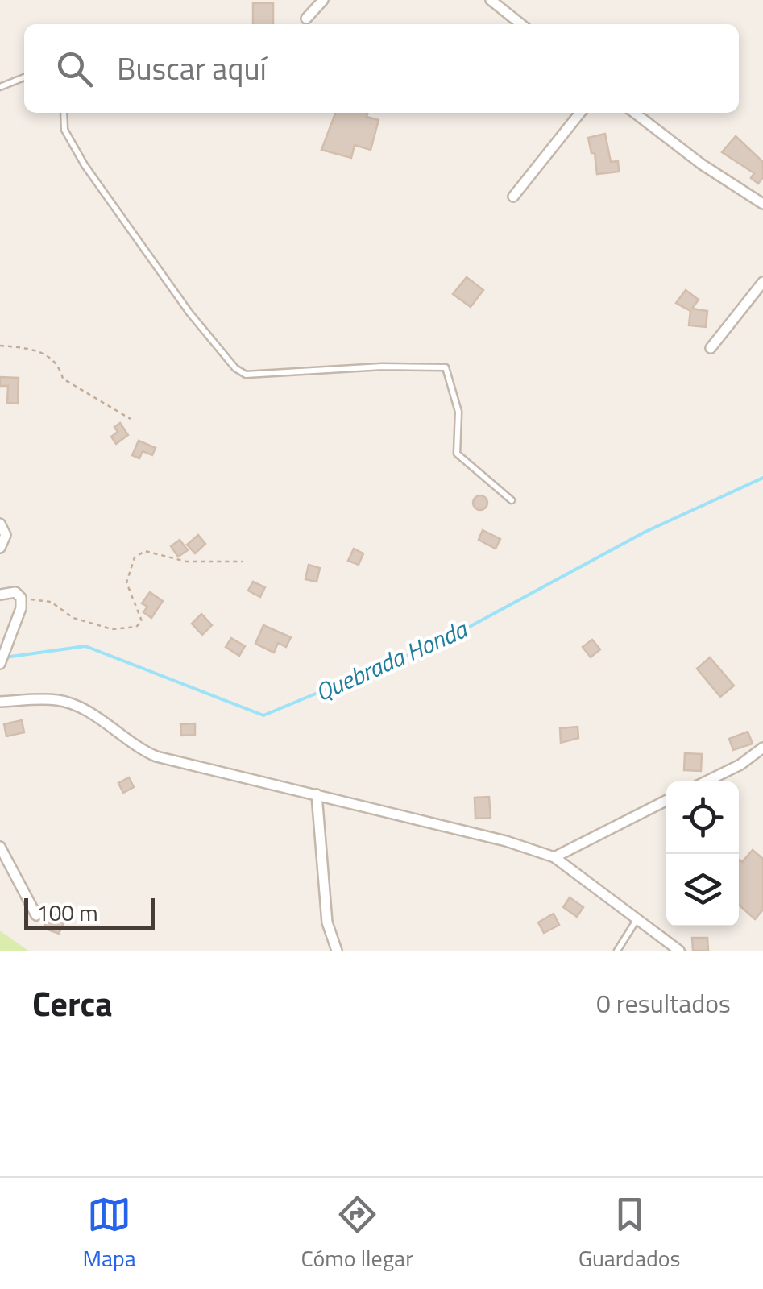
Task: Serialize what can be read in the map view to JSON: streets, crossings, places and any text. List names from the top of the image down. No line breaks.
{"water":["Quebrada Honda"],"scale_bar":"100 m","page":{"search":"Buscar aquí","scale":"100 m","heading":["Cerca","0 resultados"],"nav":["Mapa","Cómo llegar","Guardados"]}}
